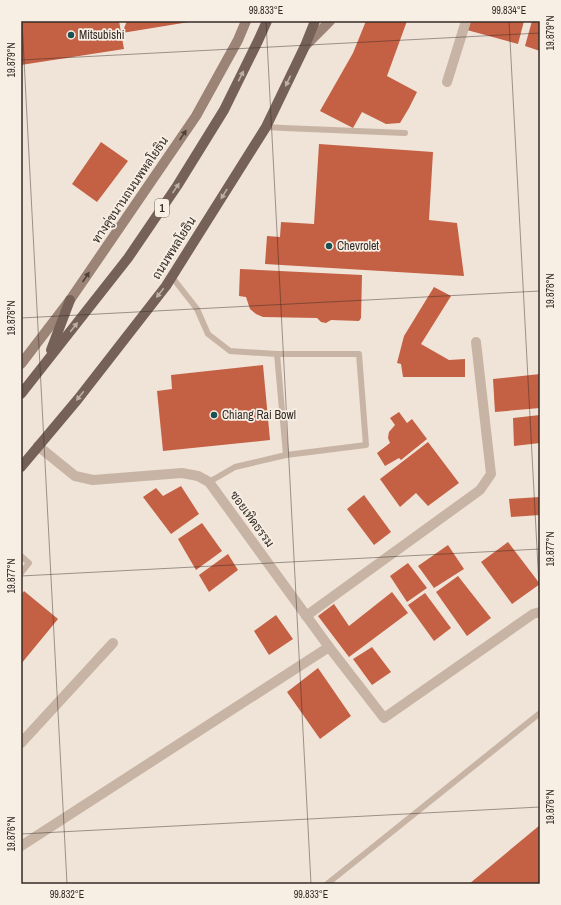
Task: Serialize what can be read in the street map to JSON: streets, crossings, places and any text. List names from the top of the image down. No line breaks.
{"streets":{"main road":["ทางคู่ขนานถนนพหลโยธิน","1","ถนนพหลโยธิน"],"street":["ซอยเทิดธรรม"]},"places":["Mitsubishi","Chevrolet","Chiang Rai Bowl"],"coordinates":["99.833°E","99.834°E","19.879°N","19.878°N","19.877°N","19.876°N","99.832°E"]}
